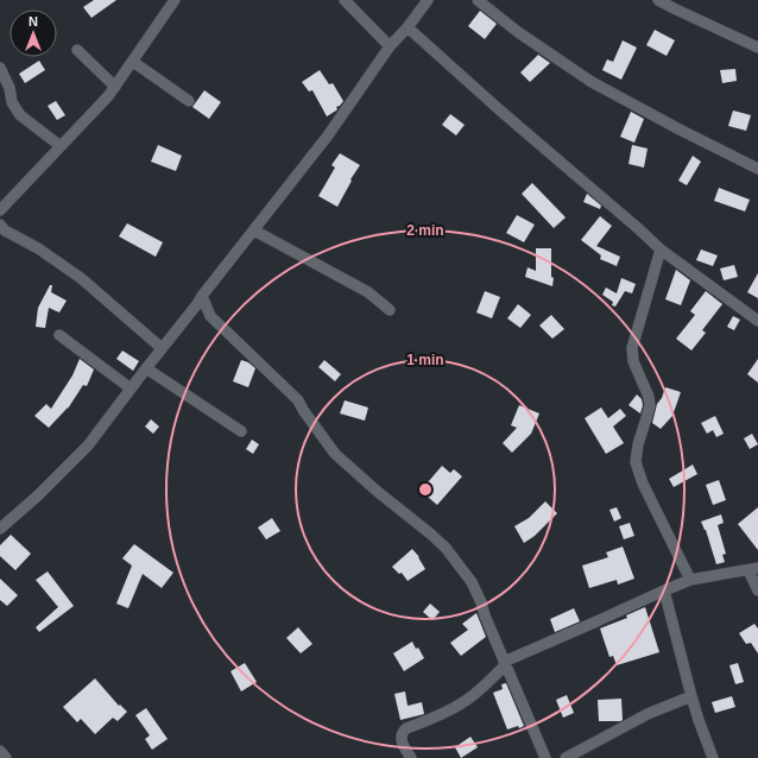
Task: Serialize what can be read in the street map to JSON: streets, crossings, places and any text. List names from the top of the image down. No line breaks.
{"north":"top","rings":["2 min","1 min"]}
